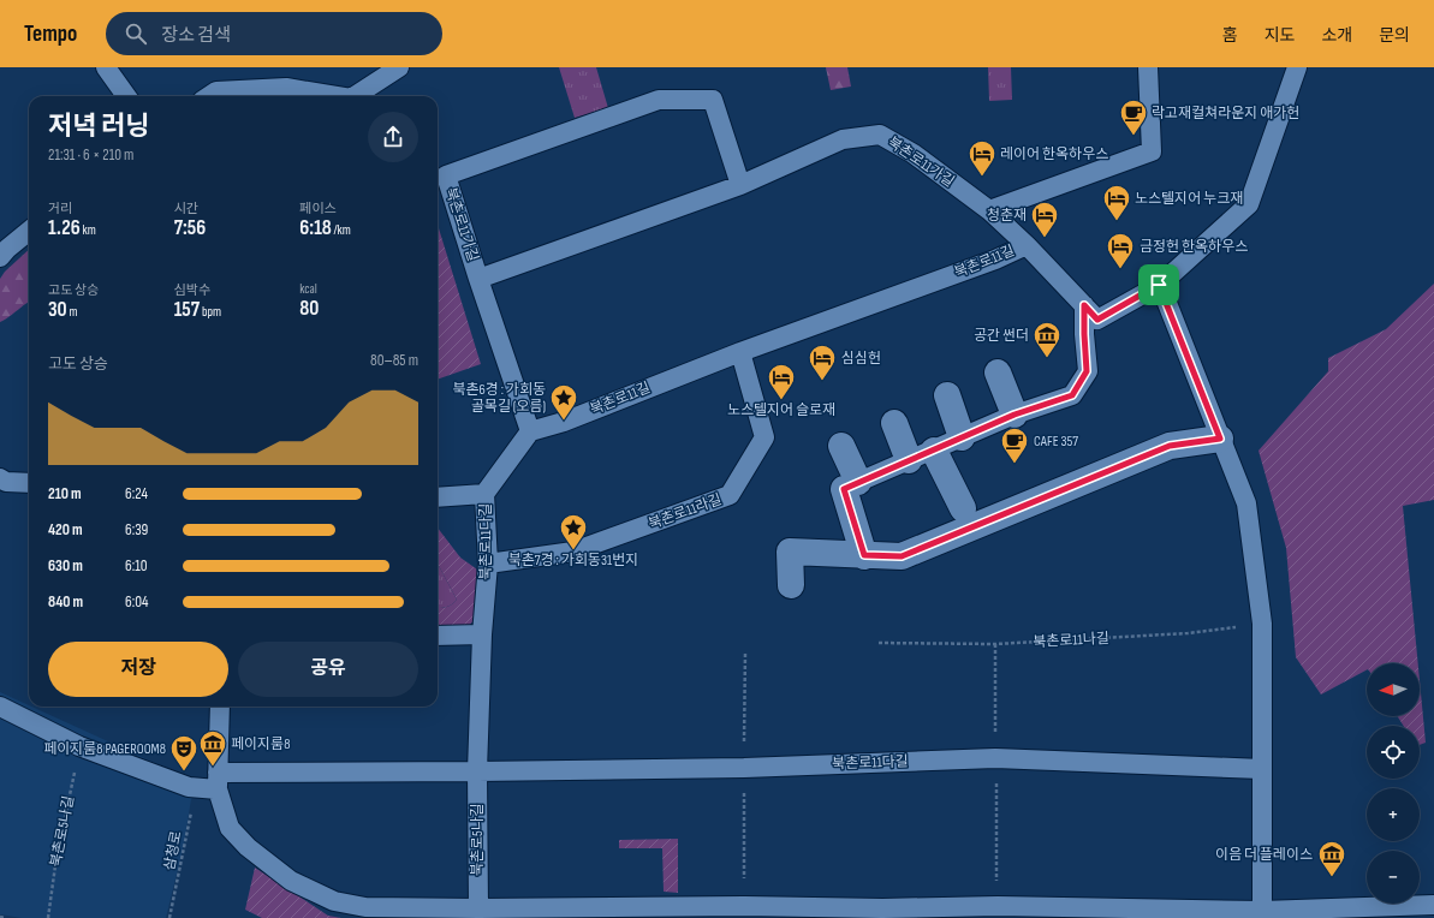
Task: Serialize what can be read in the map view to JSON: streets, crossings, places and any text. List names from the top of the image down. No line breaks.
{"streets":{"lane":["북촌로11가길","북촌로11길","북촌로11라길","북촌로11다길","북촌로5나길"],"path":["북촌로11나길","삼청로"]},"crossings":[["북촌로11가길","북촌로11길"],["북촌로11길","북촌로11라길"],["북촌로11길","북촌로11다길"],["북촌로11라길","북촌로11다길"],["북촌로11다길","북촌로5나길"]],"places":{"cafe":["락고재컬쳐라운지 애가헌","CAFE 357"],"hotel":["레이어 한옥하우스","노스텔지어 누크재","청춘재","금정헌 한옥하우스","심심헌","노스텔지어 슬로재"],"museum":["공간 썬더","페이지룸8","이음 더 플레이스"],"place":["북촌6경 : 가회동 골목길 (오름)","북촌7경 : 가회동31번지"],"theatre":["페이지룸8 PAGEROOM8"]},"north":"left","page":{"header":"Tempo","search":"장소 검색","nav":["홈","지도","소개","문의"],"heading":["저녁 러닝","21:31 · 6 × 210 m"],"stats":[["거리","1.26 km"],["시간","7:56"],["페이스","6:18 /km"],["고도 상승","30 m"],["심박수","157 bpm"],["kcal","80"]],"chart":["고도 상승","80–85 m"],"list":[{"name":"210 m","note":"6:24"},{"name":"420 m","note":"6:39"},{"name":"630 m","note":"6:10"},{"name":"840 m","note":"6:04"}],"buttons":["저장","공유"],"map_buttons":["+","−"]}}
